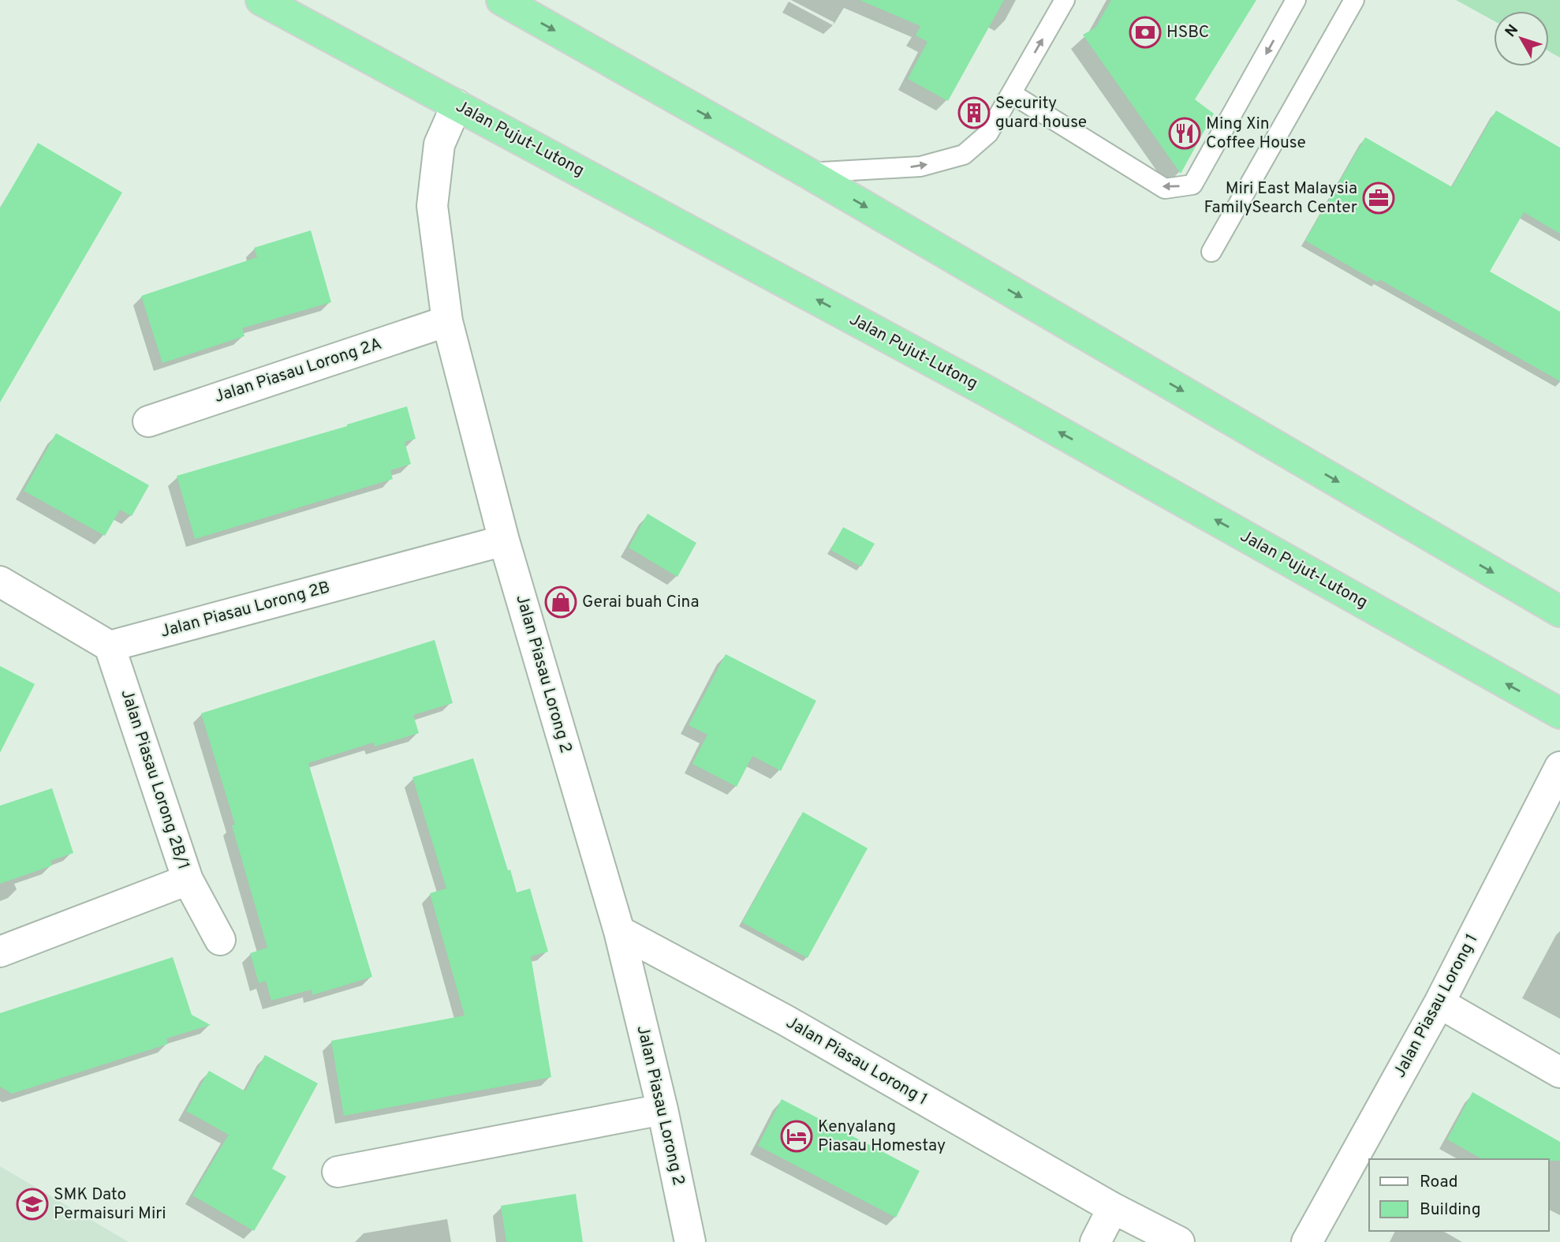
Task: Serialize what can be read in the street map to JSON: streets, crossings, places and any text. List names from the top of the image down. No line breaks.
{"streets":{"highway":["Jalan Pujut-Lutong"],"street":["Jalan Piasau Lorong 2A","Jalan Piasau Lorong 2B","Jalan Piasau Lorong 2","Jalan Piasau Lorong 2B/1","Jalan Piasau Lorong 1"]},"crossings":[["Jalan Pujut-Lutong","Jalan Piasau Lorong 2"],["Jalan Piasau Lorong 2A","Jalan Piasau Lorong 2"],["Jalan Piasau Lorong 2B","Jalan Piasau Lorong 2"],["Jalan Piasau Lorong 2B","Jalan Piasau Lorong 2B/1"],["Jalan Piasau Lorong 2","Jalan Piasau Lorong 1"]],"places":{"bank":["HSBC"],"building":["Security guard house"],"restaurant":["Ming Xin Coffee House"],"office":["Miri East Malaysia FamilySearch Center"],"shop":["Gerai buah Cina"],"hotel":["Kenyalang Piasau Homestay"],"school or university":["SMK Dato Permaisuri Miri"]},"legend":["Road","Building"],"north":"top left"}
